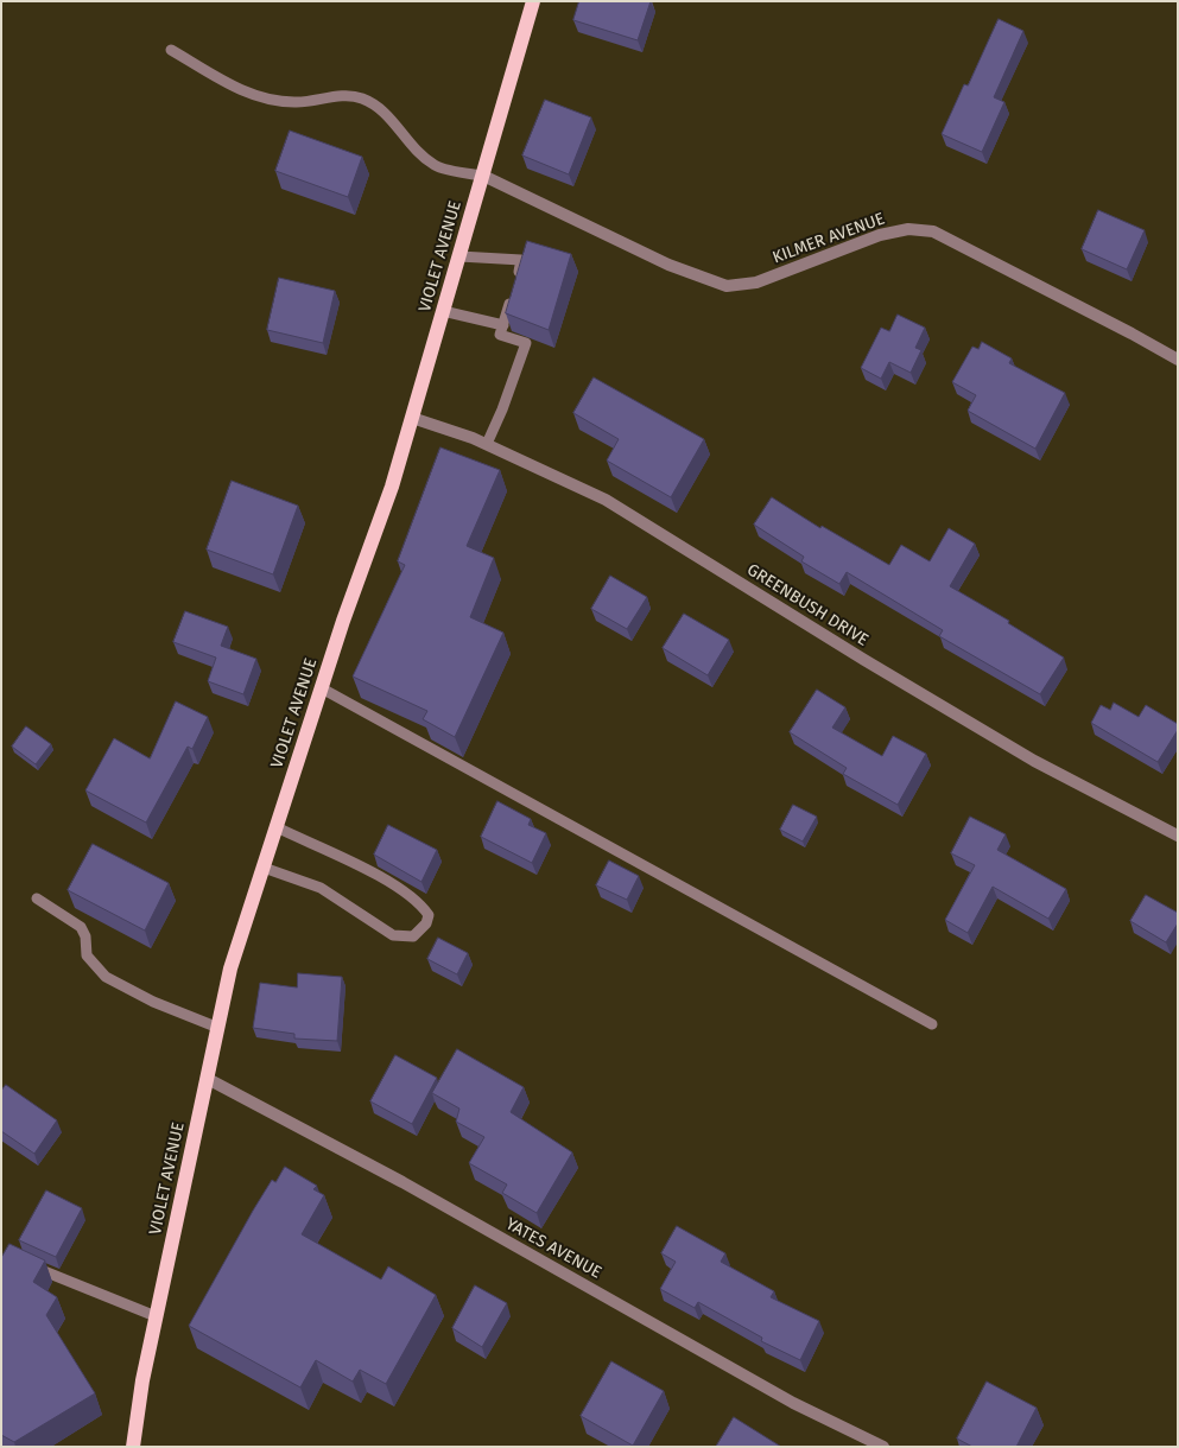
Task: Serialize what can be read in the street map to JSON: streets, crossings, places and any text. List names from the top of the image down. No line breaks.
{"streets":{"main road":["VIOLET AVENUE"],"street":["KILMER AVENUE","GREENBUSH DRIVE","YATES AVENUE"]},"crossings":[["KILMER AVENUE","VIOLET AVENUE"],["VIOLET AVENUE","GREENBUSH DRIVE"],["VIOLET AVENUE","YATES AVENUE"]]}
